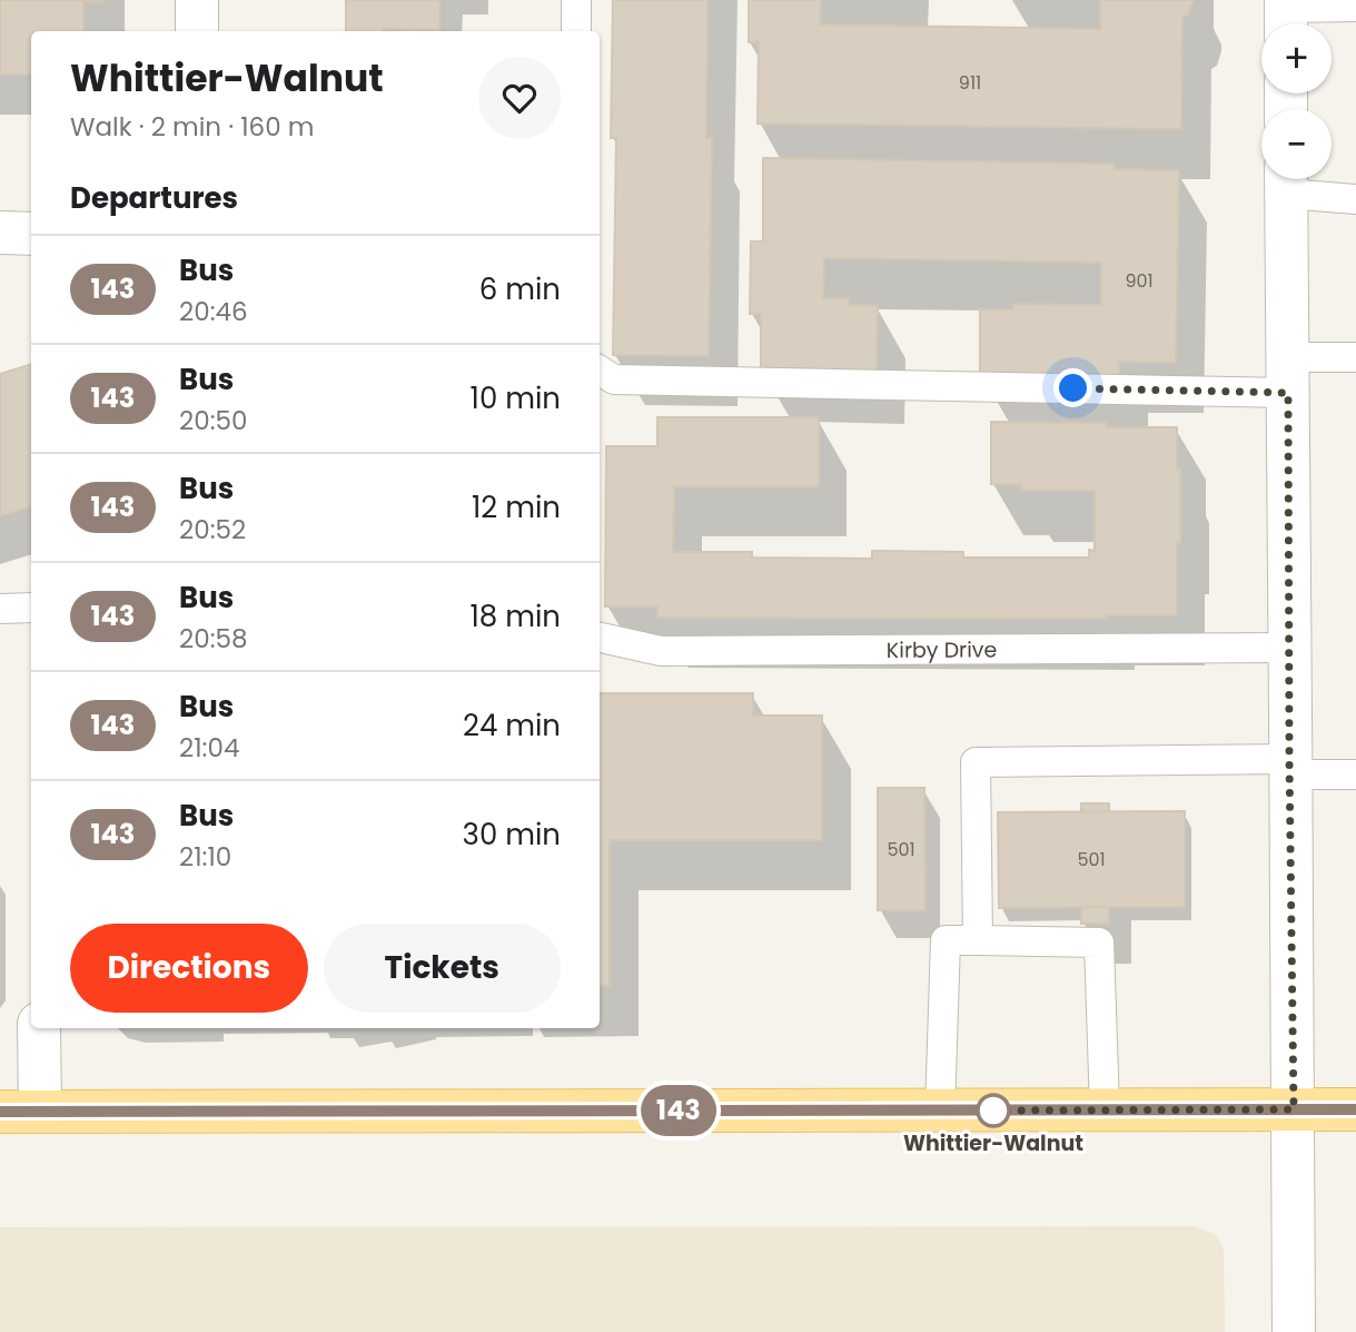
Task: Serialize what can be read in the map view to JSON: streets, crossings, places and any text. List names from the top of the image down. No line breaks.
{"streets":{"lane":["Kirby Drive"]},"places":["Whittier-Walnut"],"lines":["bus line 143"],"house_numbers":["911","901","501","501"],"page":{"on_map":"143","map_buttons":["+","−"],"heading":[["Whittier-Walnut","Walk · 2 min · 160 m"],"Departures"],"list":[{"mark":"143","name":"Bus","note":"20:46","value":"6 min"},{"mark":"143","name":"Bus","note":"20:50","value":"10 min"},{"mark":"143","name":"Bus","note":"20:52","value":"12 min"},{"mark":"143","name":"Bus","note":"20:58","value":"18 min"},{"mark":"143","name":"Bus","note":"21:04","value":"24 min"},{"mark":"143","name":"Bus","note":"21:10","value":"30 min"}],"buttons":["Directions","Tickets"]}}
